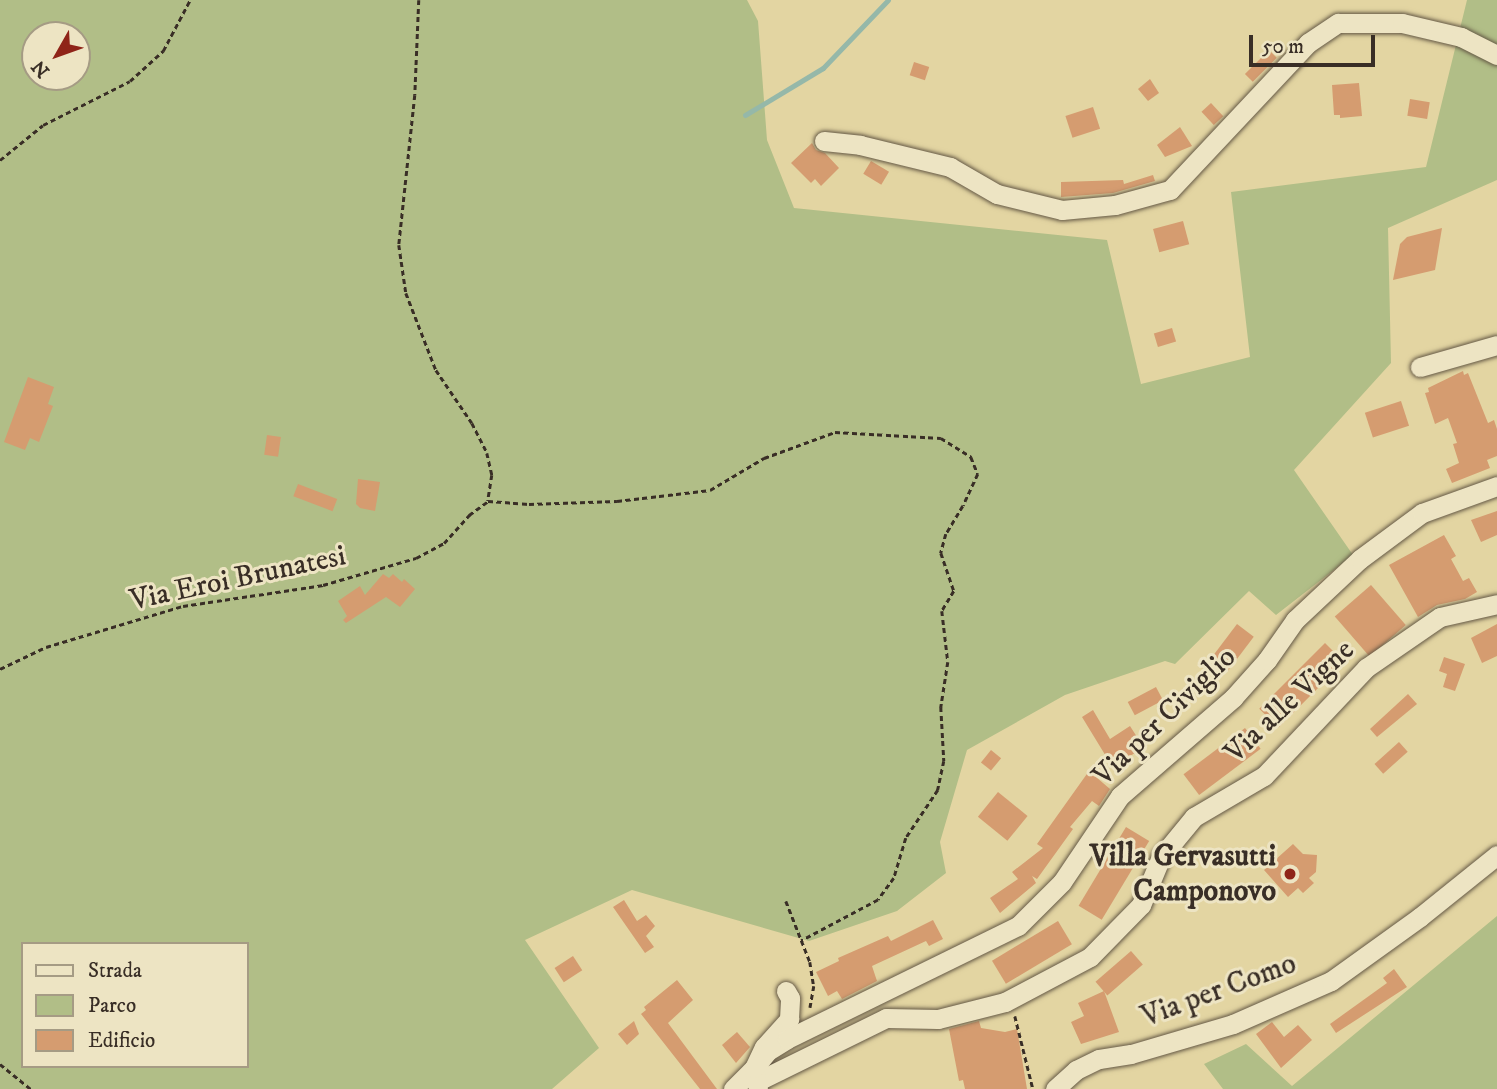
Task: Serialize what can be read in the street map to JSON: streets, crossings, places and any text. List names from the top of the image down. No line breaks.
{"streets":{"street":["Via alle Vigne","Via per Civiglio","Via per Como"],"path":["Via Eroi Brunatesi"]},"crossings":[["Via alle Vigne","Via per Civiglio"]],"places":["Villa Gervasutti Camponovo"],"legend":["Strada","Parco","Edificio"],"scale_bar":"50 m","north":"bottom left"}
